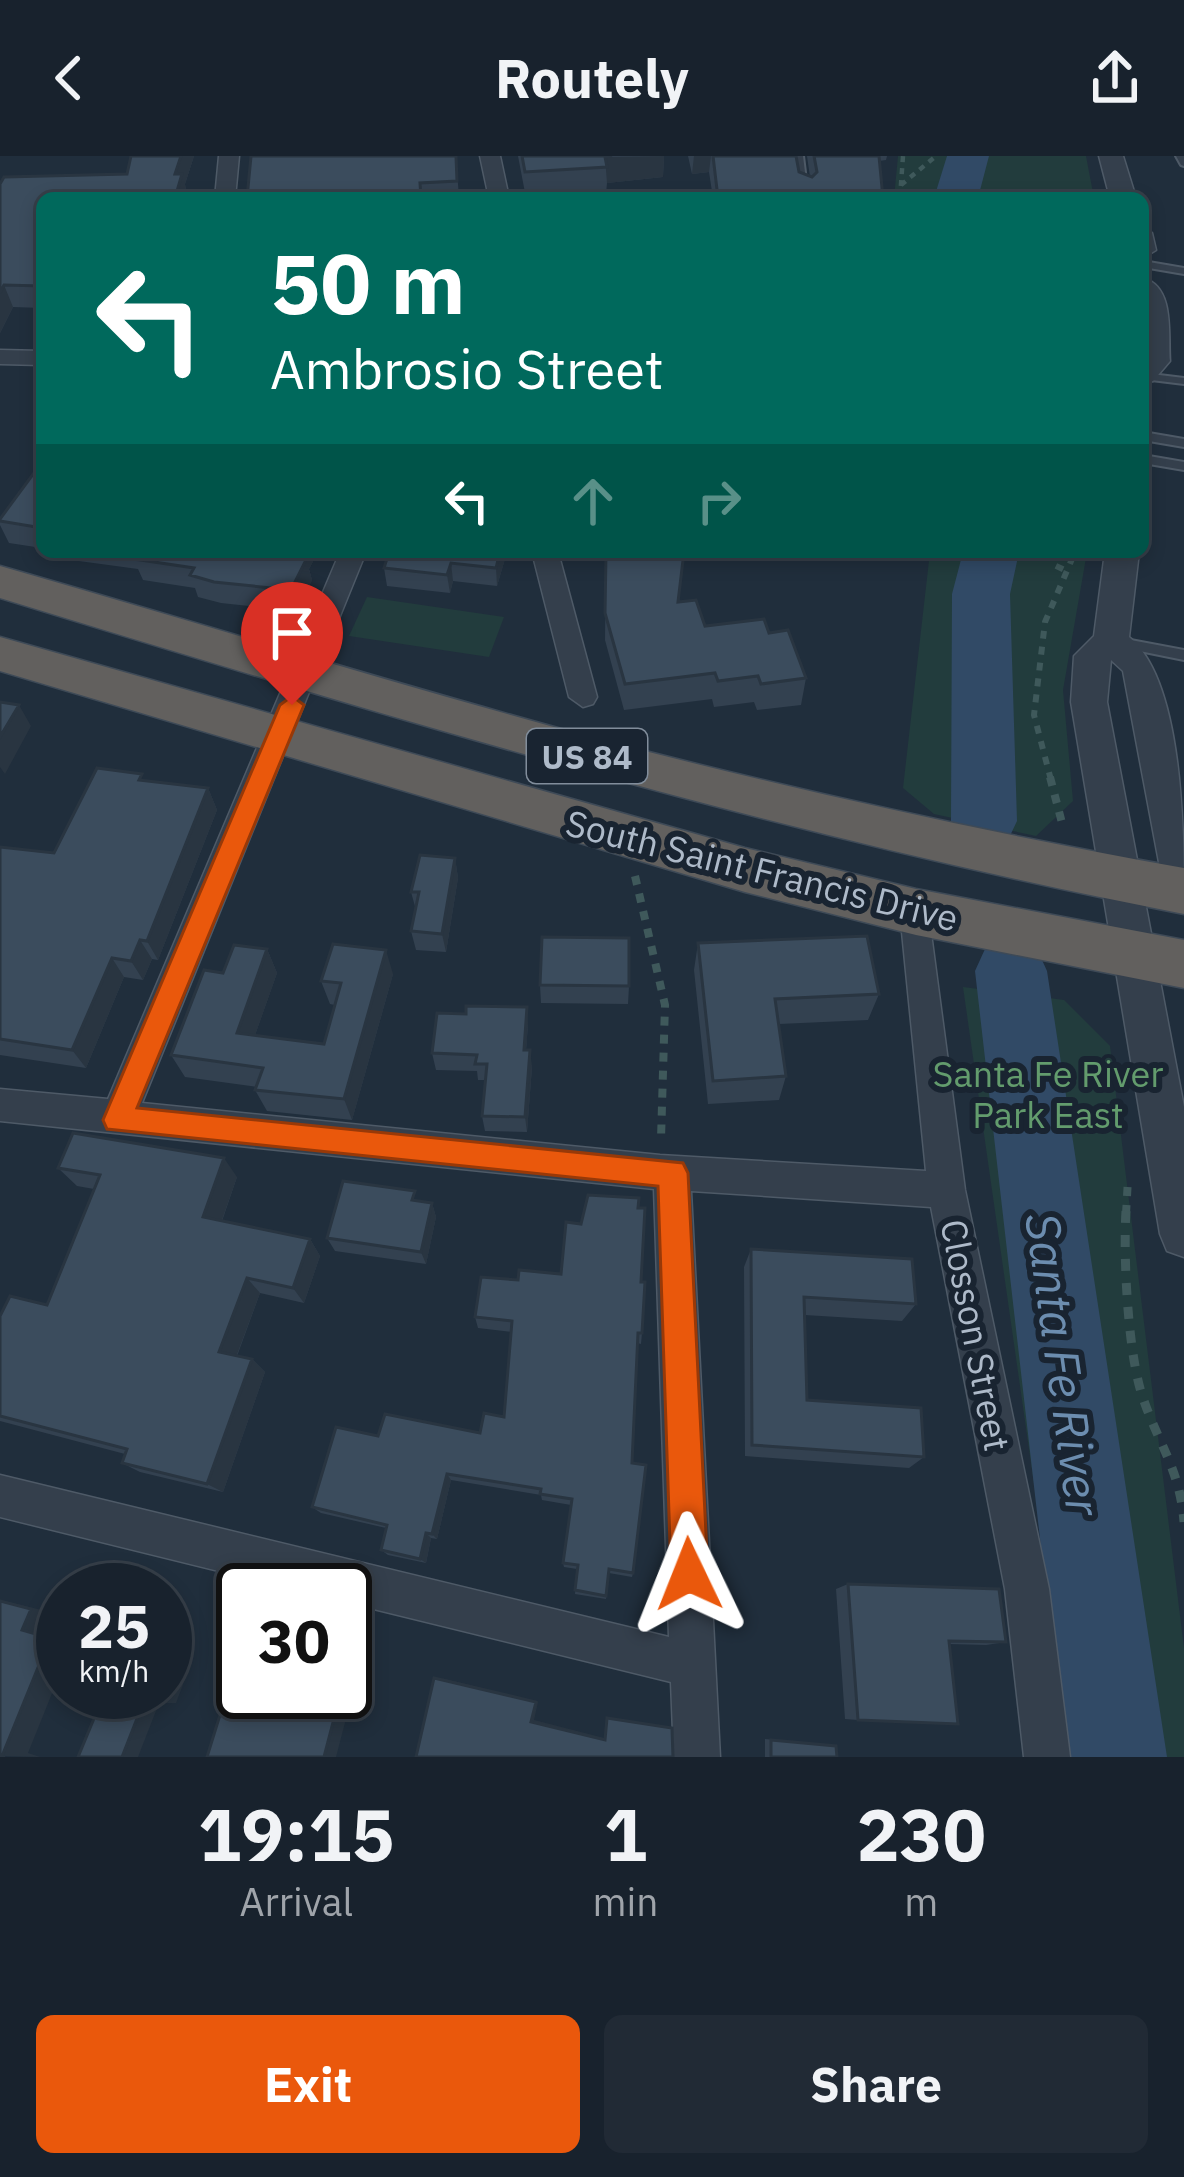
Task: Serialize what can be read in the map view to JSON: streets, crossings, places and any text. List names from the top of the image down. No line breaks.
{"streets":{"highway":["US 84","South Saint Francis Drive"],"street":["Closson Street"]},"crossings":[["South Saint Francis Drive","Closson Street"]],"water":["Santa Fe River"],"parks":["Santa Fe River Park East"],"page":{"header":"Routely","turn":["50 m","Ambrosio Street"],"speed":"25 km/h","limit":"30","eta":["19:15","Arrival","1","min","230","m"],"buttons":["Exit","Share"]}}
